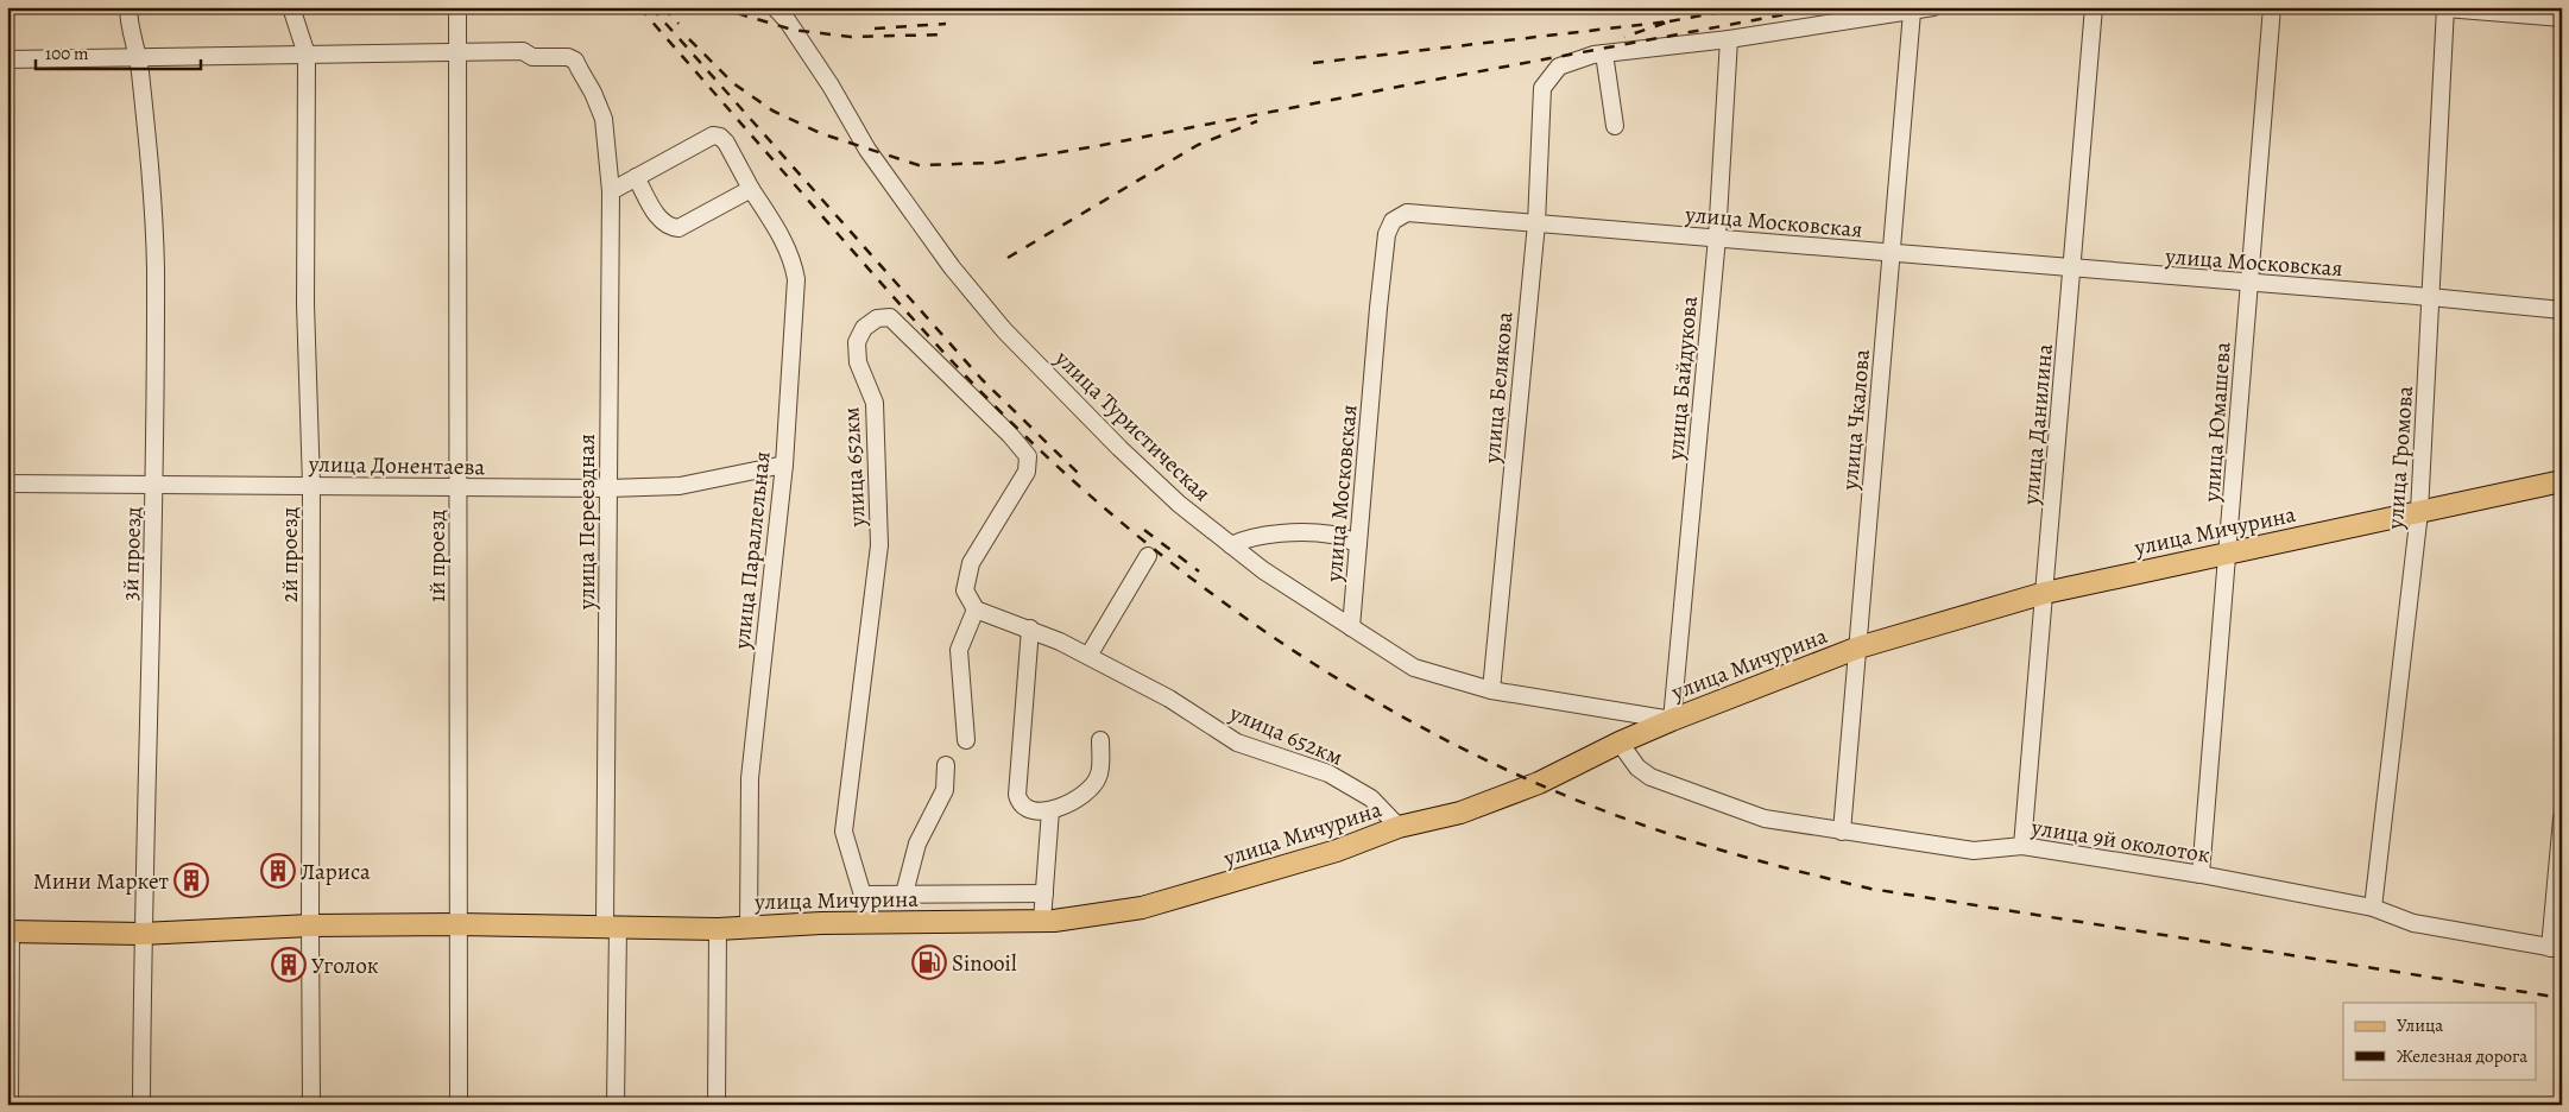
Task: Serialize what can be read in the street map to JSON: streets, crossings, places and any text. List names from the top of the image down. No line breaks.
{"streets":{"main road":["улица Мичурина"],"street":["улица Московская","улица Байдукова","улица Белякова","улица Чкалова","улица Юмашева","улица Данилина","улица Туристическая","улица Громова","улица Донентаева","улица 652км","улица Переездная","улица Параллельная","3й проезд","2й проезд","1й проезд","улица 9й околоток"]},"crossings":[["улица Московская","улица Байдукова"],["улица Московская","улица Белякова"],["улица Московская","улица Чкалова"],["улица Московская","улица Юмашева"],["улица Московская","улица Данилина"],["улица Московская","улица Туристическая"],["улица Московская","улица Громова"],["улица Байдукова","улица Туристическая"],["улица Байдукова","улица Мичурина"],["улица Белякова","улица Туристическая"],["улица Чкалова","улица Мичурина"],["улица Чкалова","улица 9й околоток"],["улица Юмашева","улица Мичурина"],["улица Юмашева","улица 9й околоток"],["улица Данилина","улица Мичурина"],["улица Данилина","улица 9й околоток"],["улица Туристическая","улица Мичурина"],["улица Громова","улица Мичурина"],["улица Громова","улица 9й околоток"],["улица Донентаева","улица Переездная"],["улица Донентаева","улица Параллельная"],["улица Донентаева","3й проезд"],["улица Донентаева","2й проезд"],["улица Донентаева","1й проезд"],["улица 652км","улица Мичурина"],["улица Переездная","улица Мичурина"],["улица Переездная","1й проезд"],["улица Мичурина","улица Параллельная"],["улица Мичурина","3й проезд"],["улица Мичурина","2й проезд"],["улица Мичурина","1й проезд"],["улица Мичурина","улица 9й околоток"]],"places":{"building":["Лариса","Мини Маркет","Уголок"],"fuel station":["Sinooil"]},"legend":["Улица","Железная дорога"],"scale_bar":"100 m"}
